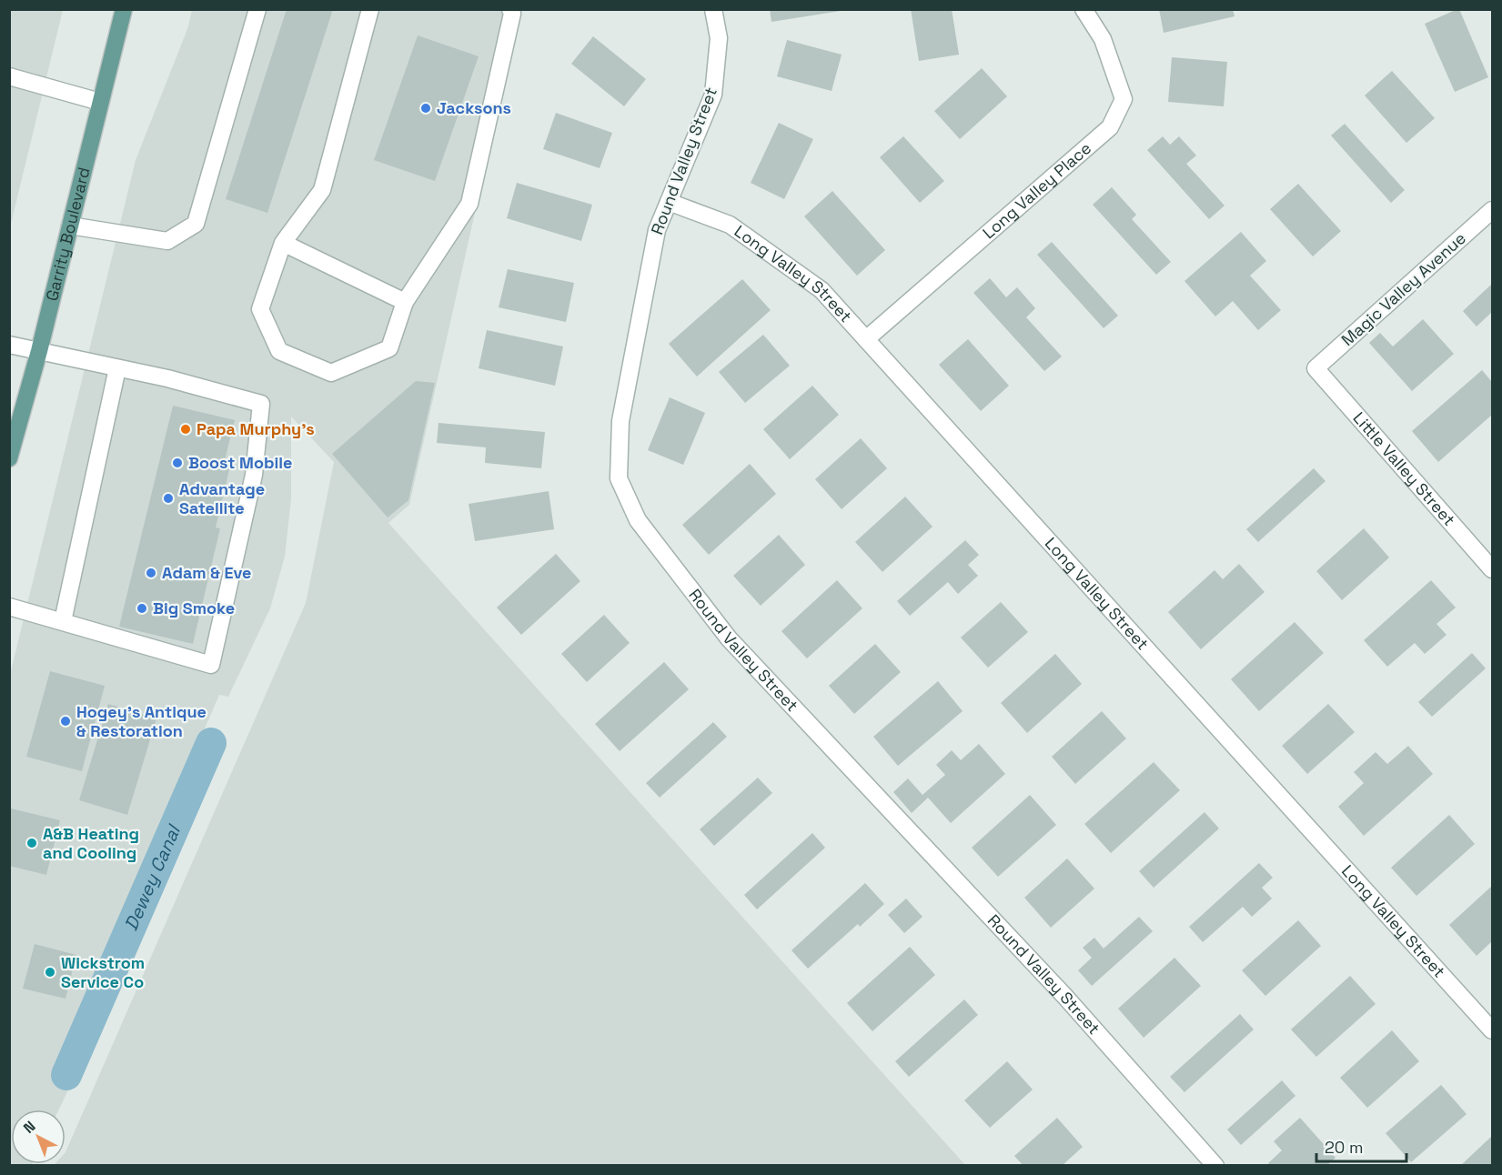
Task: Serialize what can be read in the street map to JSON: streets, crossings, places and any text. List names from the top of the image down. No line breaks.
{"streets":{"main road":["Garrity Boulevard"],"street":["Round Valley Street","Long Valley Place","Long Valley Street","Magic Valley Avenue","Little Valley Street"]},"crossings":[["Round Valley Street","Long Valley Street"],["Long Valley Place","Long Valley Street"],["Magic Valley Avenue","Little Valley Street"]],"water":["Dewey Canal"],"places":["Jacksons","Papa Murphy's","Boost Mobile","Advantage Satellite","Adam & Eve","Big Smoke","Hogey's Antique & Restoration","A&B Heating and Cooling","Wickstrom Service Co"],"scale_bar":"20 m","north":"top left"}
